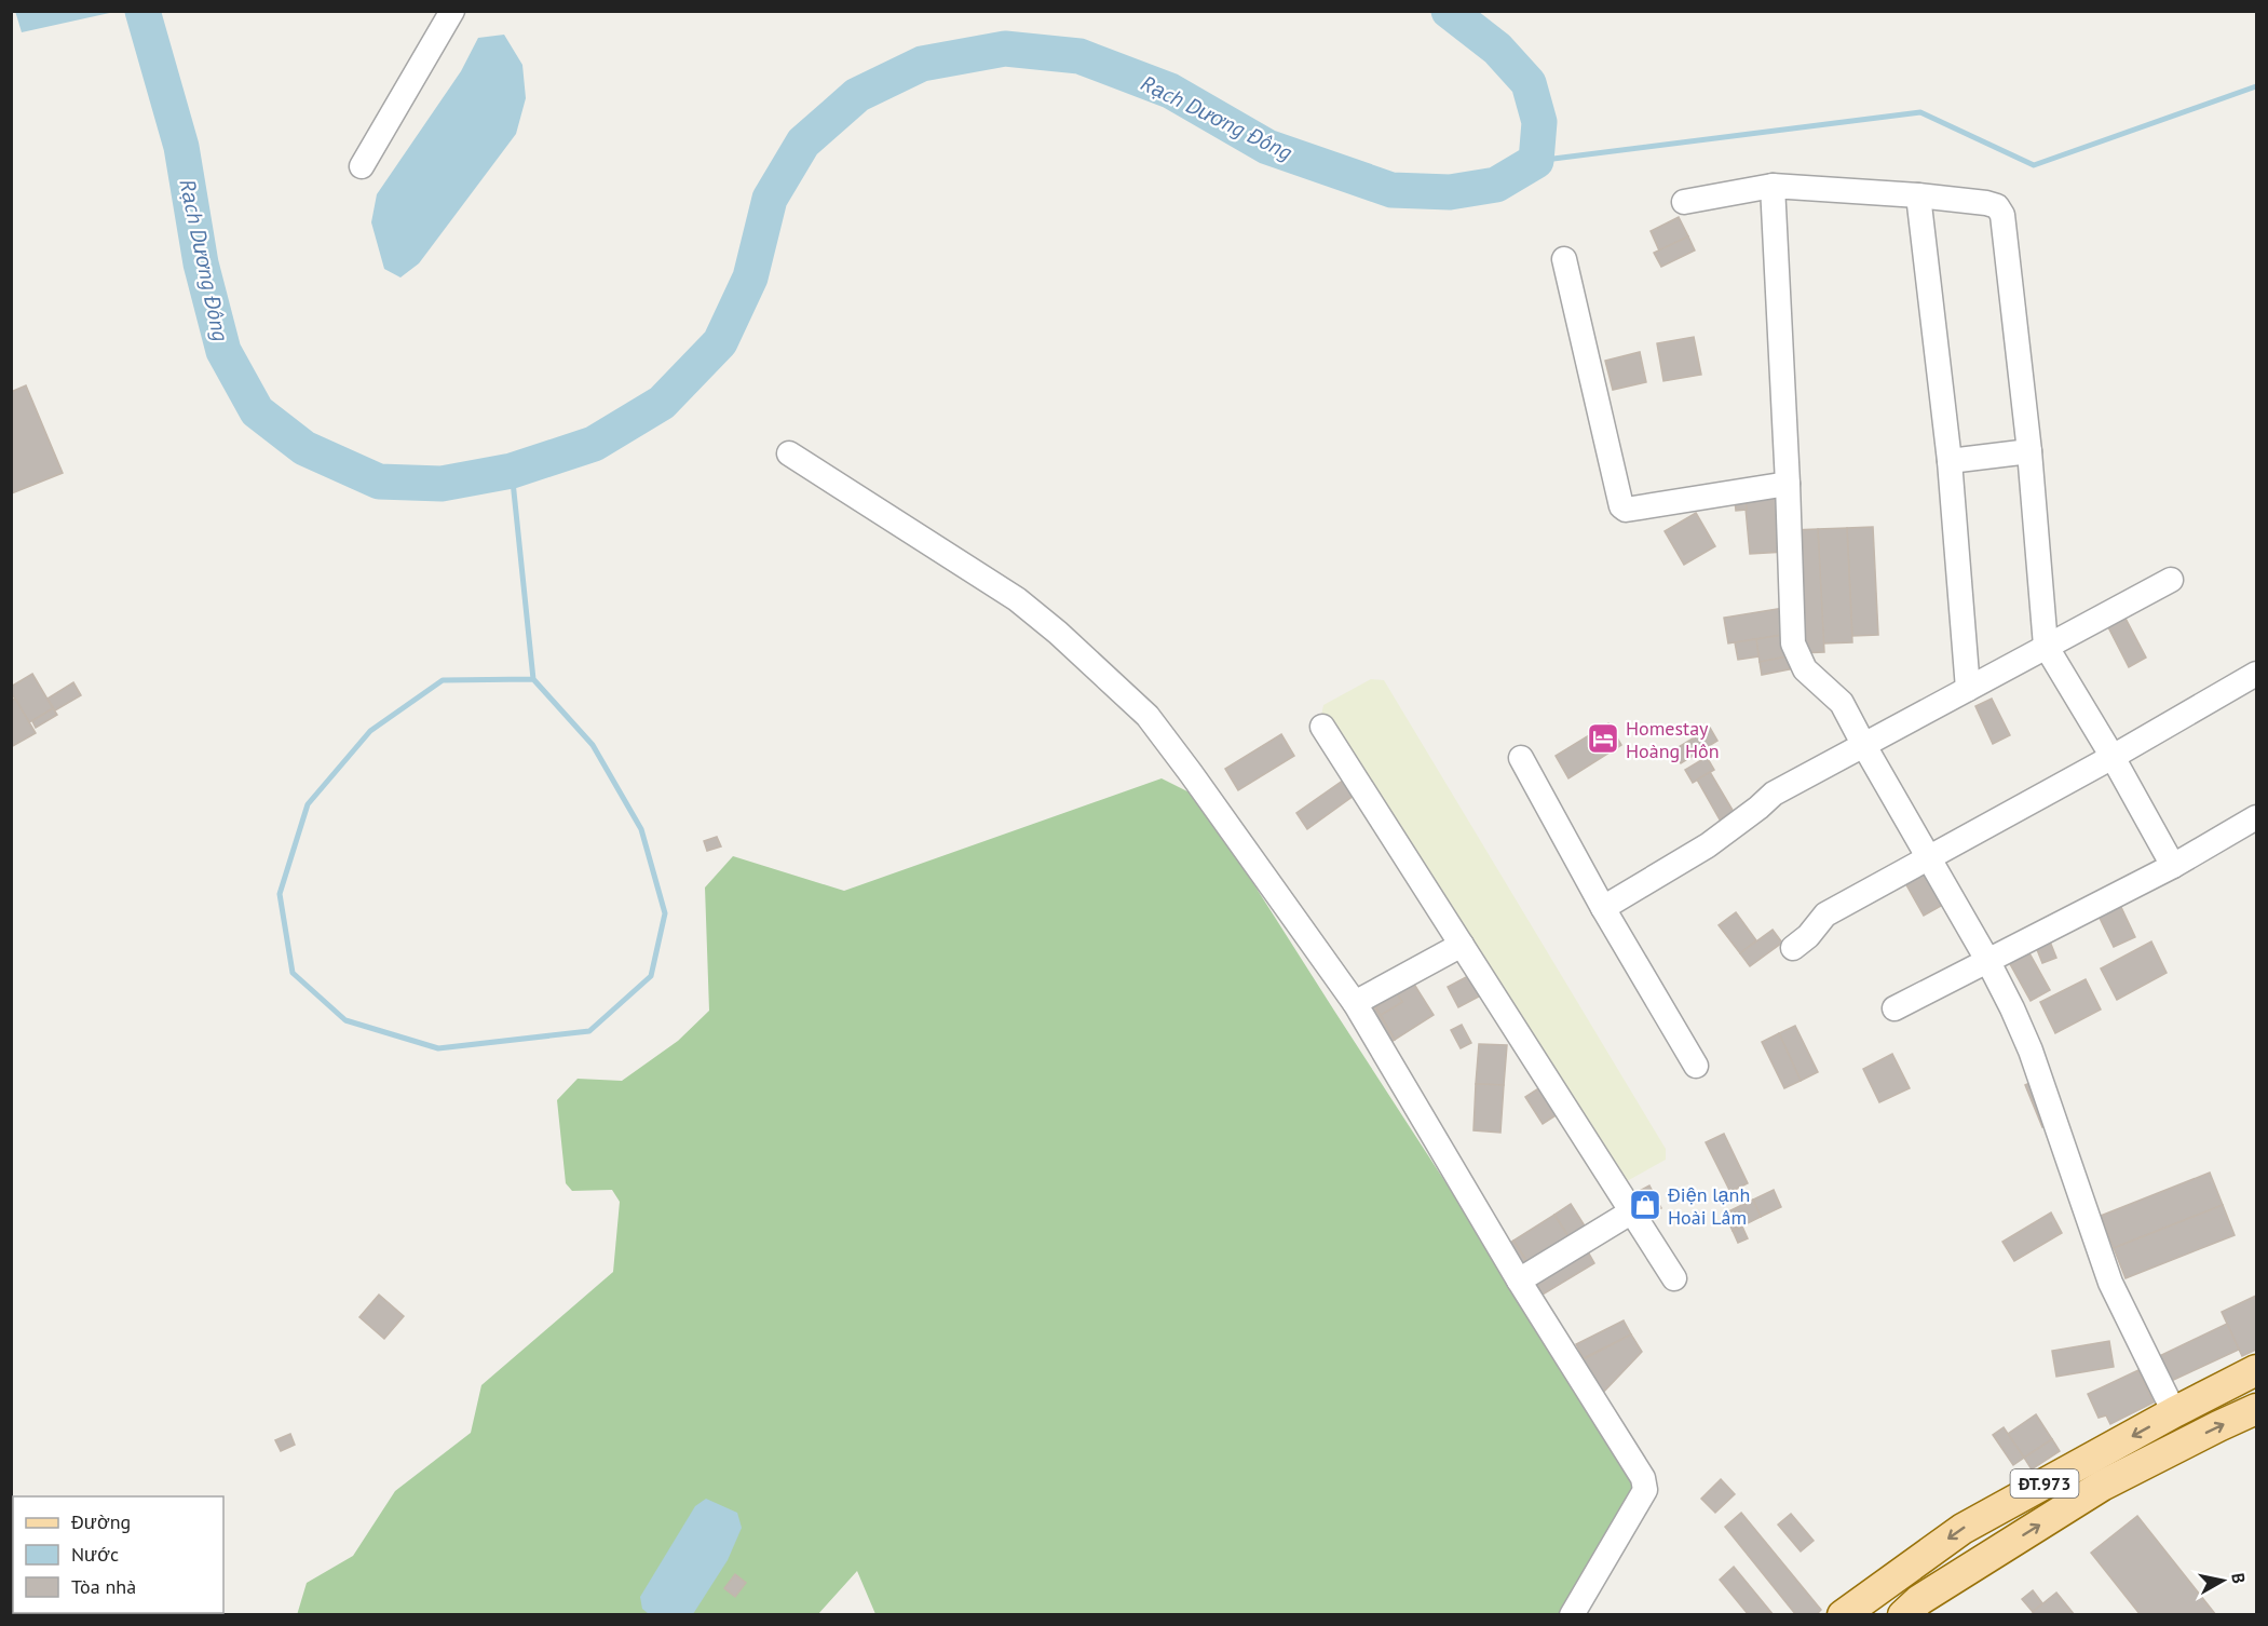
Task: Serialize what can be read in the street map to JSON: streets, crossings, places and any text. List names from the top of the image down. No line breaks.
{"streets":{"main road":["ĐT.973"]},"water":["Rạch Dương Đông"],"places":{"hotel":["Homestay Hoàng Hôn"],"shop":["Điện lạnh Hoài Lâm"]},"legend":["Đường","Nước","Tòa nhà"],"north":"right"}
